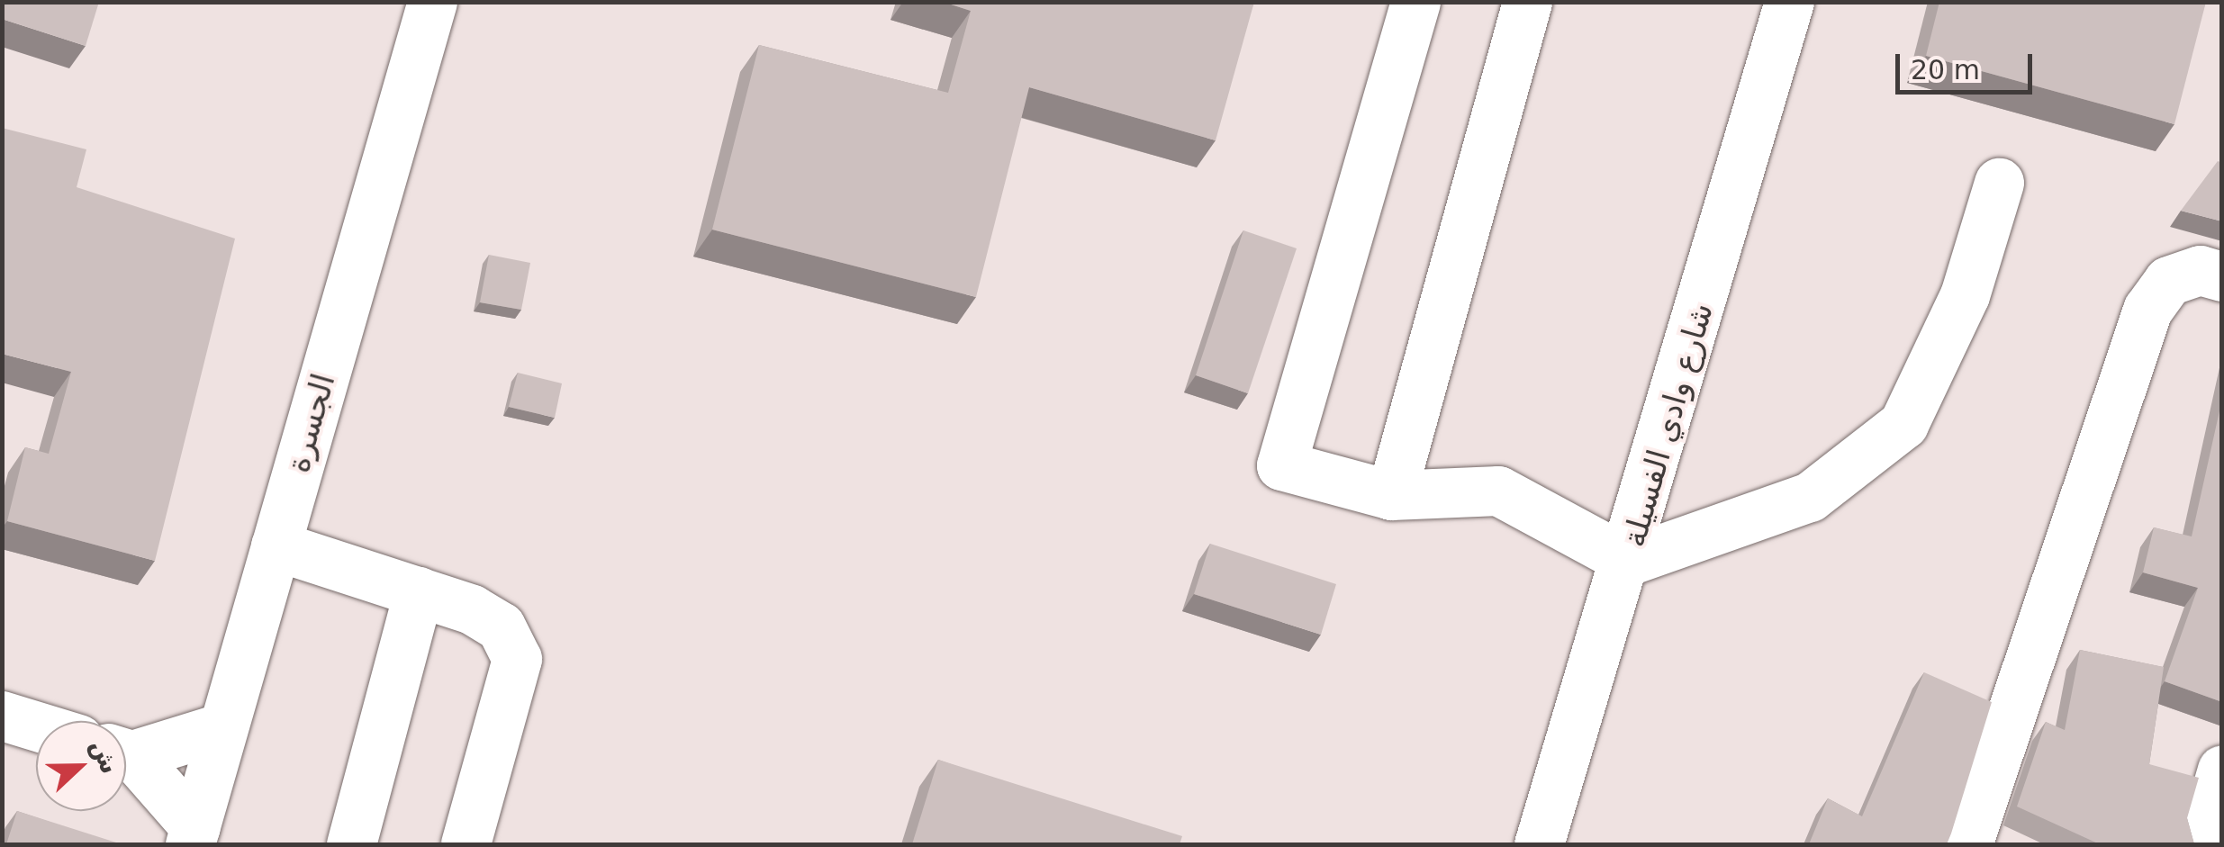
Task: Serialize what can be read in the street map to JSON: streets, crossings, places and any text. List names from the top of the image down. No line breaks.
{"streets":{"street":["الجسرة","شارع وادي الفسيلة"]},"scale_bar":"20 m","north":"right"}
